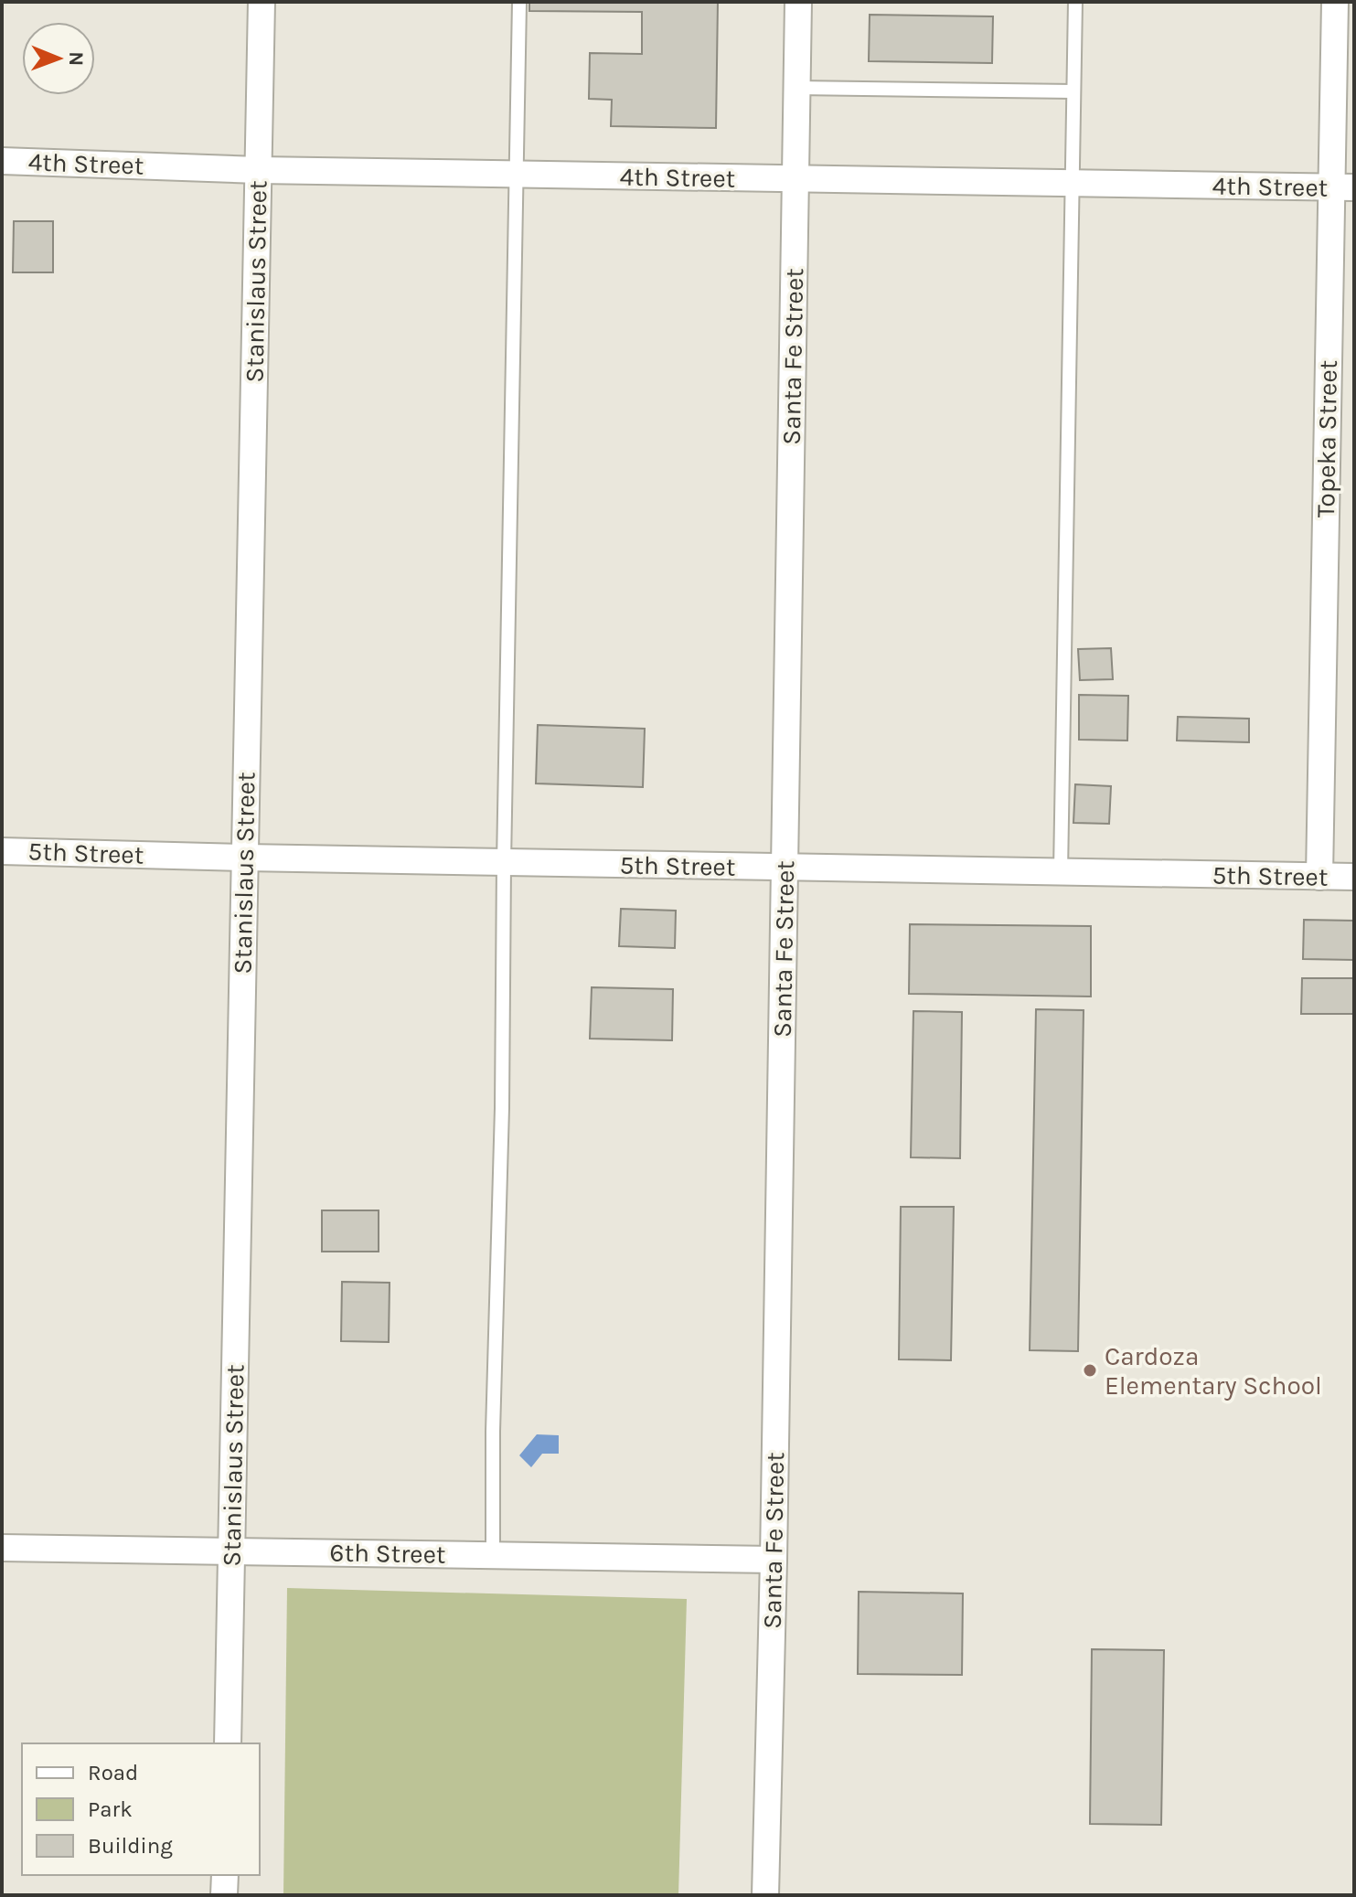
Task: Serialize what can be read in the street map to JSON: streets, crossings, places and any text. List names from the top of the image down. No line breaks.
{"streets":{"street":["4th Street","Stanislaus Street","Santa Fe Street","Topeka Street","5th Street","6th Street"]},"crossings":[["4th Street","Stanislaus Street"],["4th Street","Santa Fe Street"],["4th Street","Topeka Street"],["Stanislaus Street","5th Street"],["Stanislaus Street","6th Street"],["Santa Fe Street","5th Street"],["Santa Fe Street","6th Street"],["Topeka Street","5th Street"]],"places":["Cardoza Elementary School"],"legend":["Road","Park","Building"],"north":"right"}
